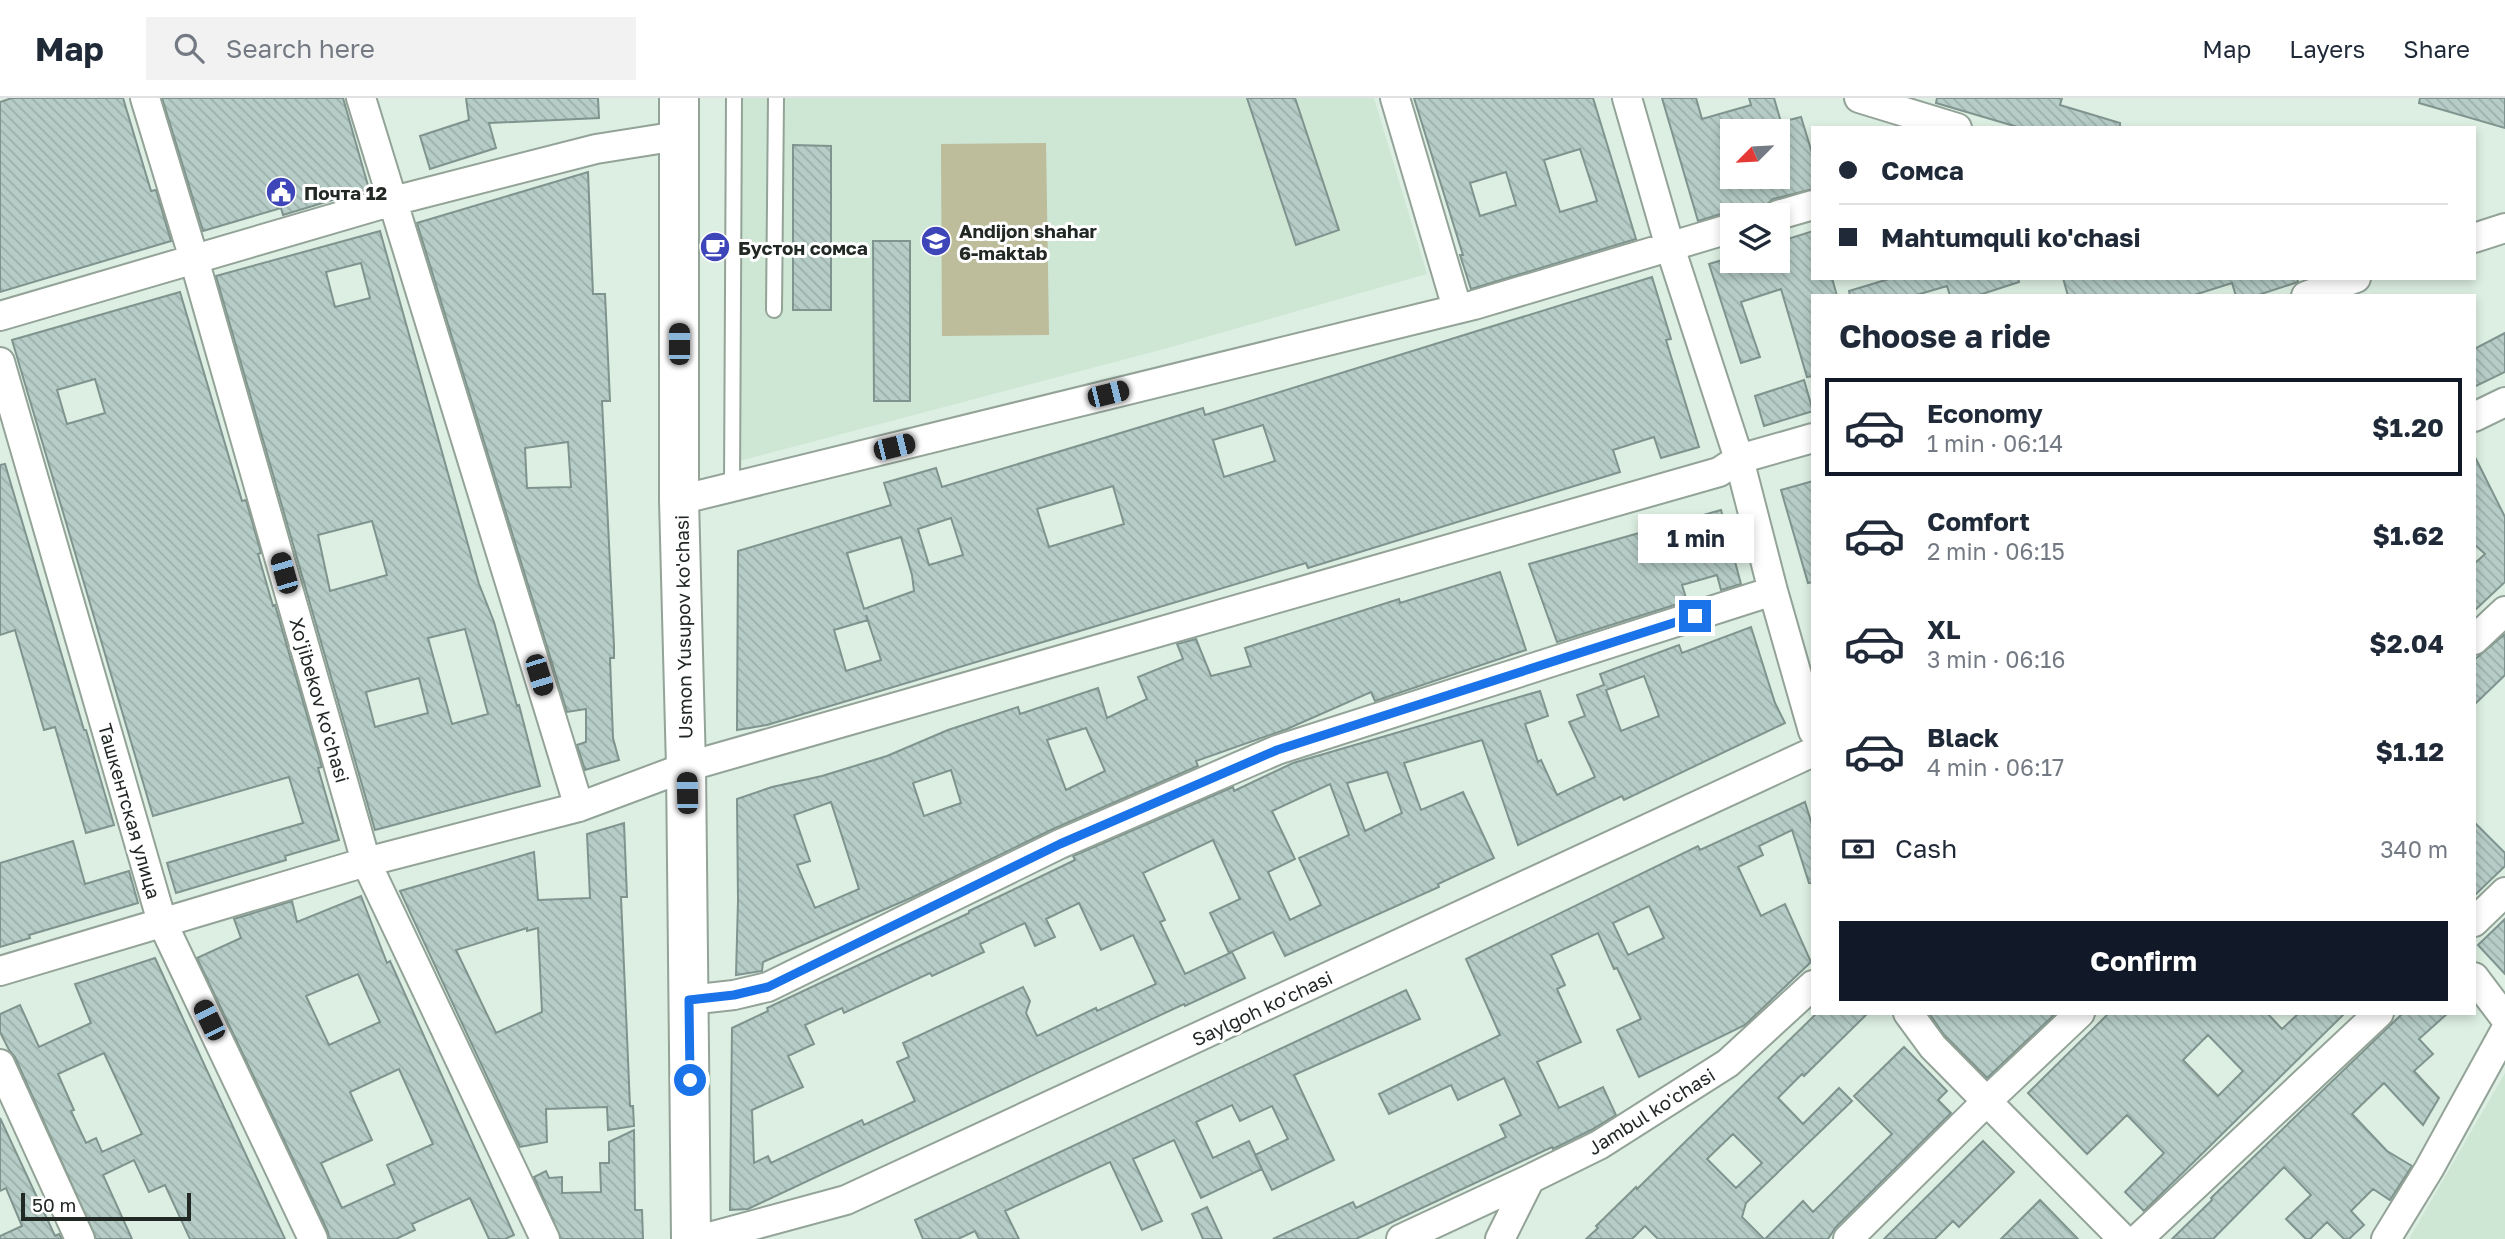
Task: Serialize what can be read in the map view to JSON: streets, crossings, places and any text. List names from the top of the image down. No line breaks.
{"streets":{"main road":["Usmon Yusupov ko'chasi"],"street":["Xo'jibekov ko'chasi","Ташкентская улица","Saylgoh ko'chasi","Jambul ko'chasi"]},"places":{"public building":["Почта 12"],"school or university":["Andijon shahar 6-maktab"],"cafe":["Бустон сомса"]},"scale_bar":"50 m","north":"bottom left","page":{"header":"Map","search":"Search here","nav":["Map","Layers","Share"],"banner":["Сомса","Mahtumquli ko'chasi"],"heading":"Choose a ride","list":[{"name":"Economy","note":"1 min · 06:14","value":"$1.20"},{"name":"Comfort","note":"2 min · 06:15","value":"$1.62"},{"name":"XL","note":"3 min · 06:16","value":"$2.04"},{"name":"Black","note":"4 min · 06:17","value":"$1.12"}],"bubble":"1 min","pay":["Cash","340 m"],"buttons":"Confirm","scale":"50 m"}}
